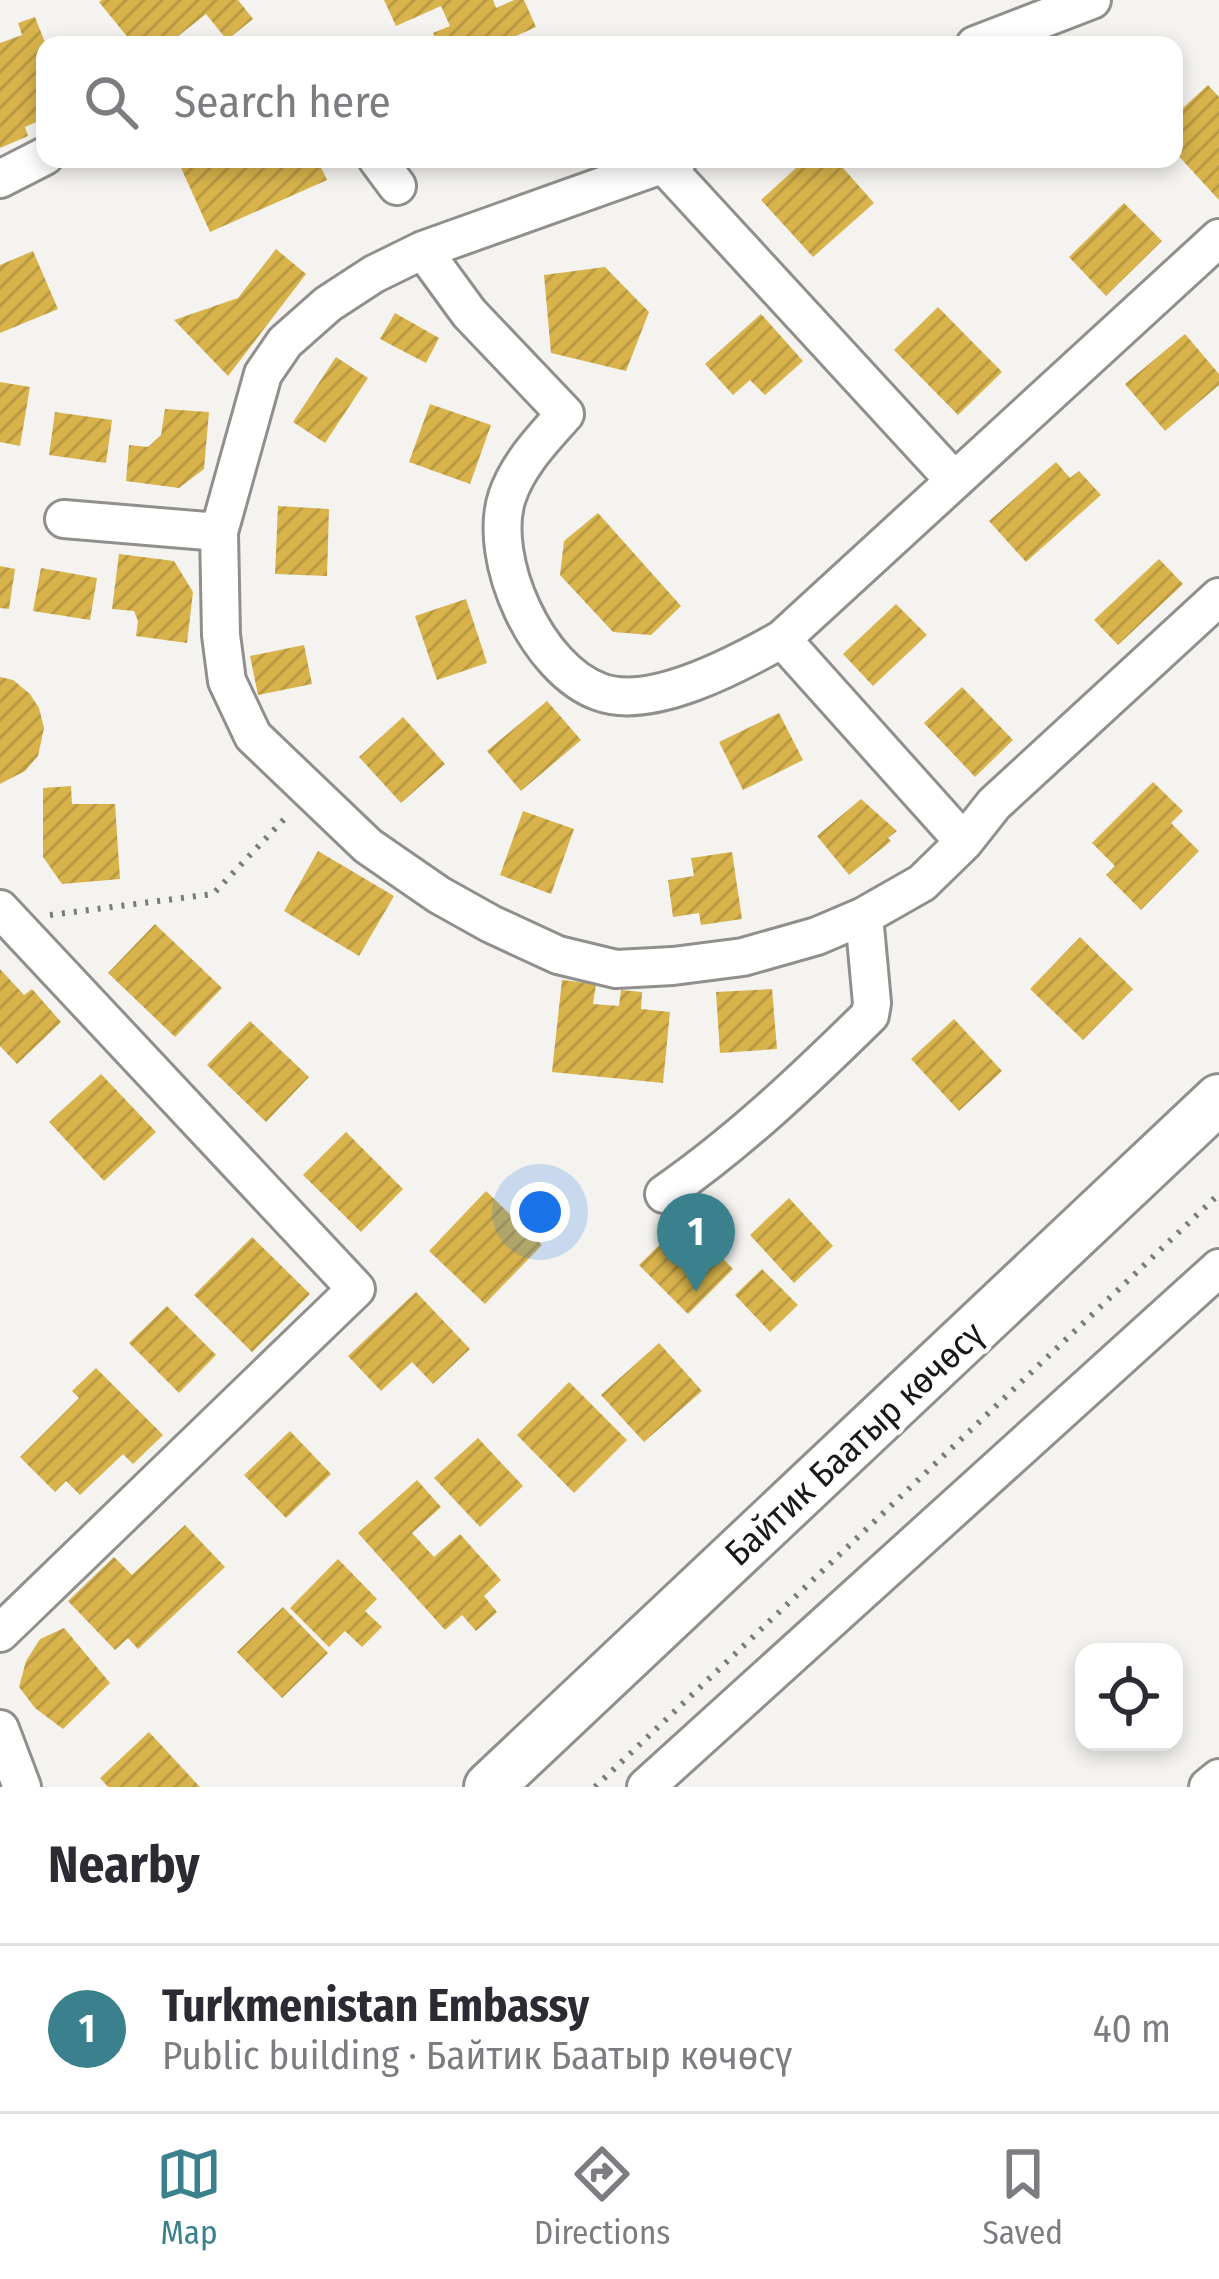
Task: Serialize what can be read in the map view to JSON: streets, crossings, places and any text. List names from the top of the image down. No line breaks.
{"streets":{"main road":["Байтик Баатыр көчөсү"]},"page":{"search":"Search here","pins":"1","heading":"Nearby","list":[{"mark":"1","name":"Turkmenistan Embassy","note":"Public building · Байтик Баатыр көчөсү","value":"40 m"}],"nav":["Map","Directions","Saved"]}}
